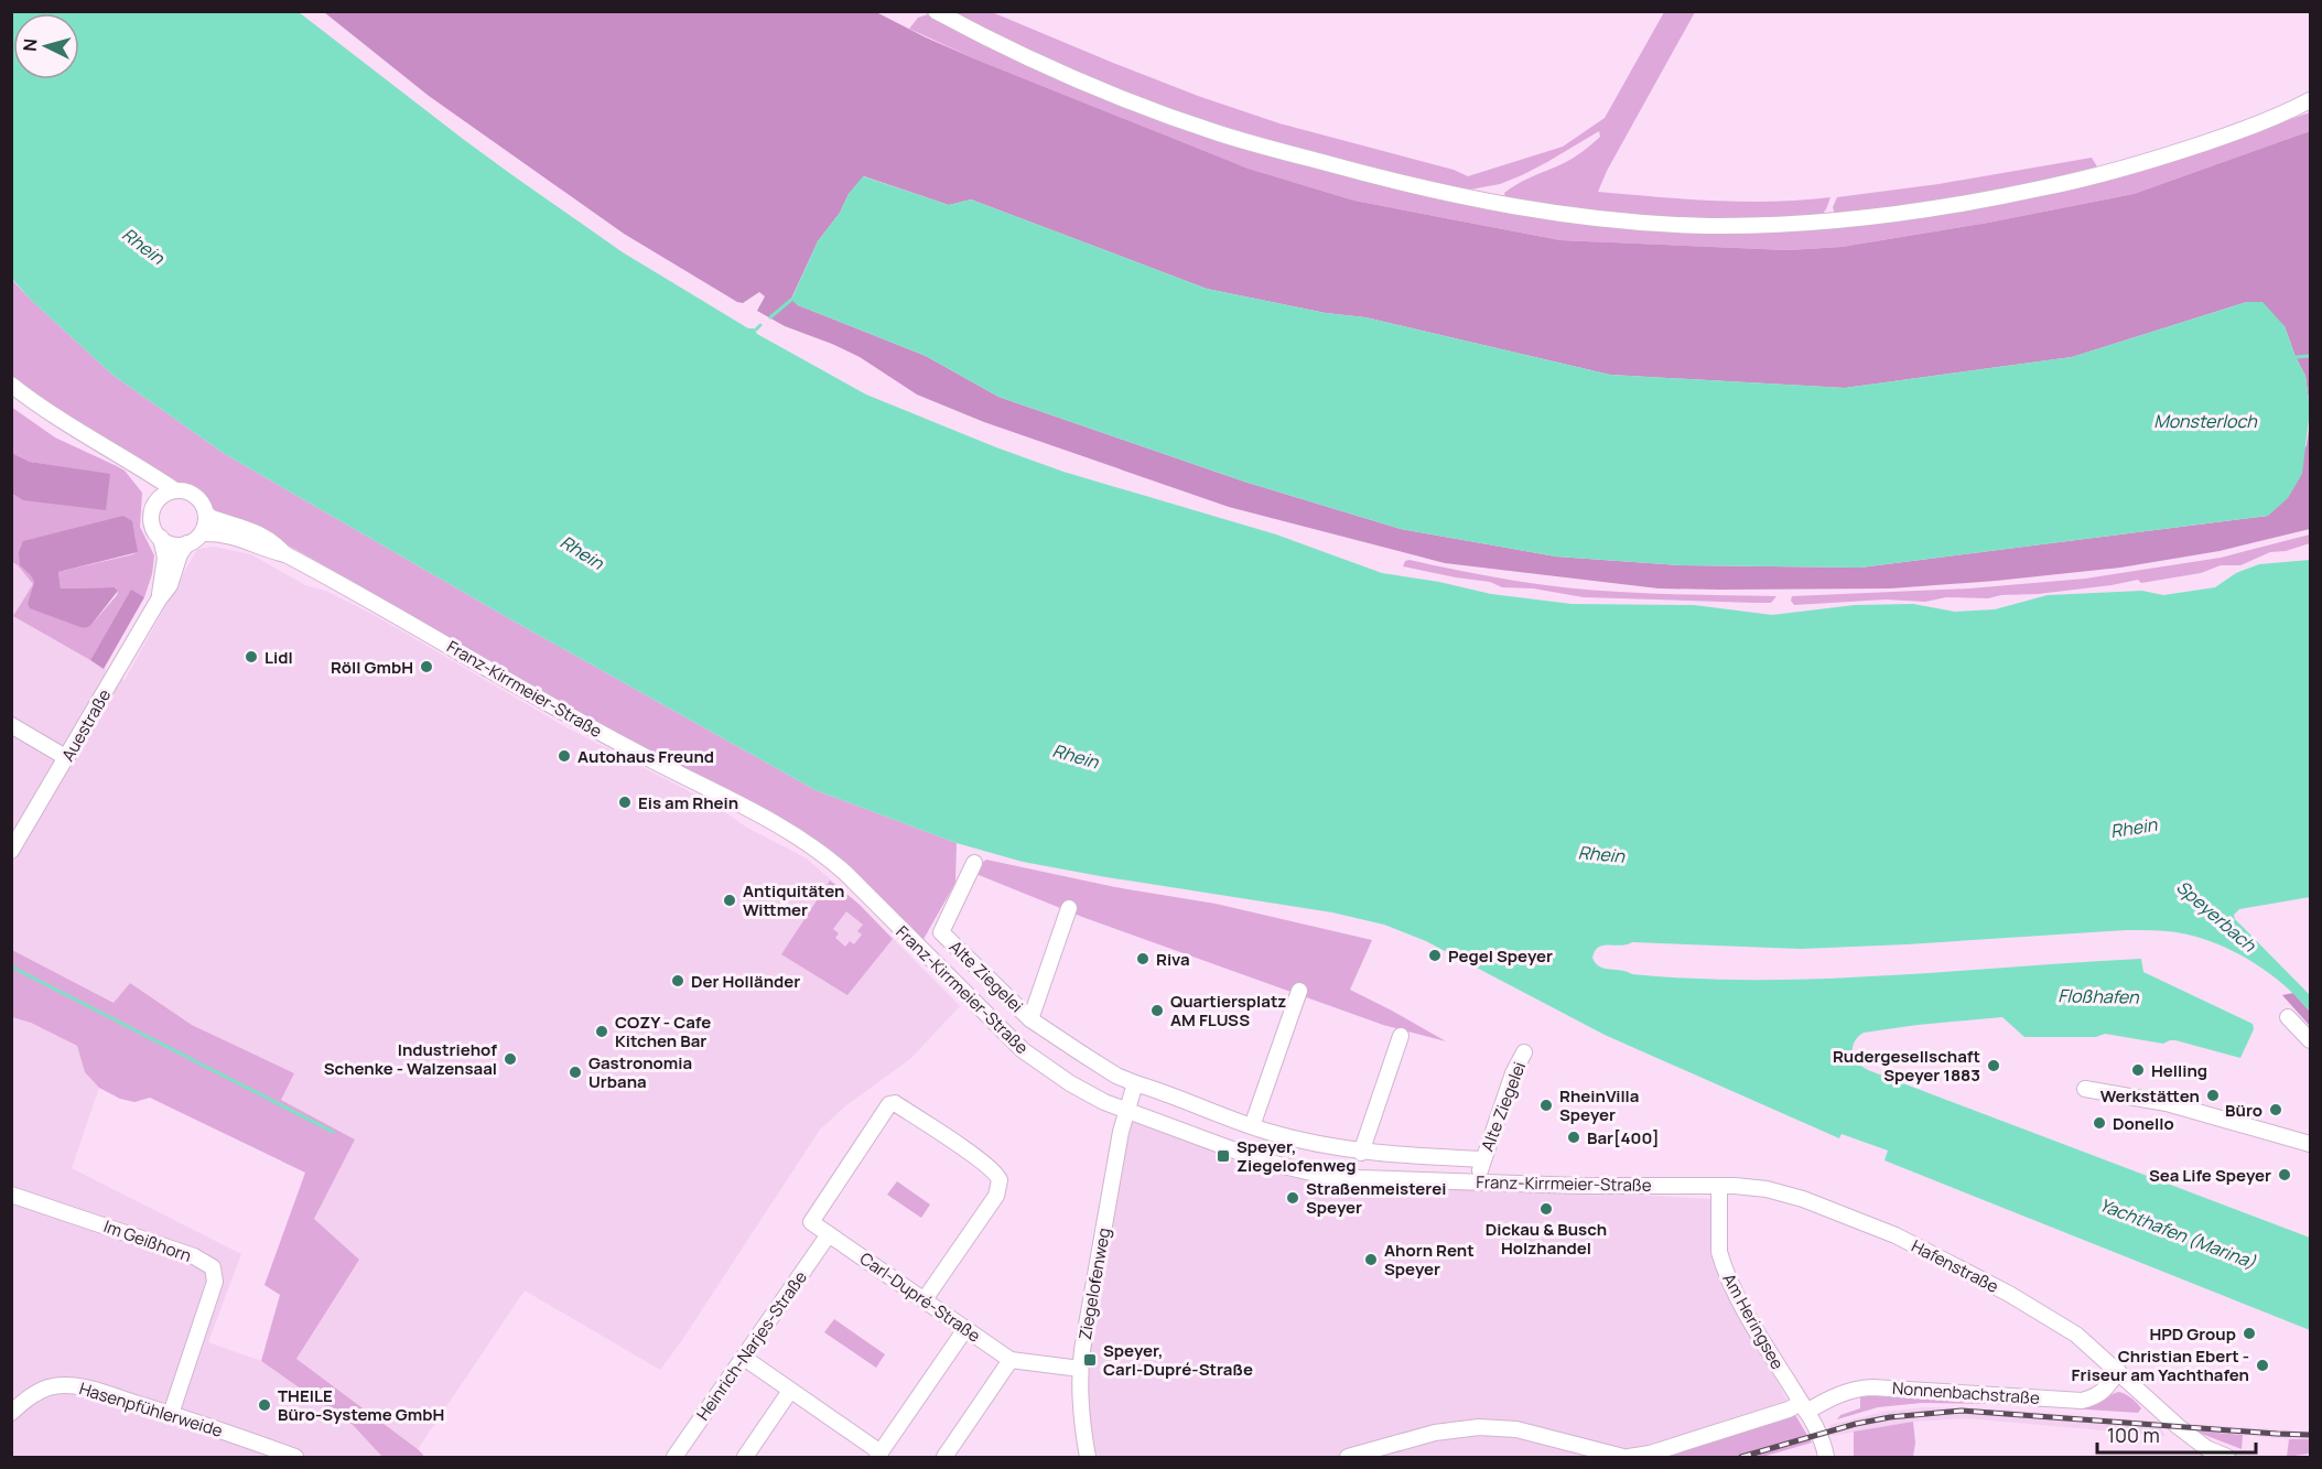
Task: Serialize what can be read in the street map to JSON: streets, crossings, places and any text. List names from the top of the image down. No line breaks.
{"streets":{"street":["Franz-Kirrmeier-Straße","Auestraße","Alte Ziegelei","Im Geißhorn","Hafenstraße","Ziegelofenweg","Carl-Dupré-Straße","Am Heringsee","Heinrich-Narjes-Straße","Nonnenbachstraße","Hasenpfühlerweide"]},"crossings":[["Franz-Kirrmeier-Straße","Auestraße"],["Franz-Kirrmeier-Straße","Alte Ziegelei"],["Franz-Kirrmeier-Straße","Hafenstraße"],["Franz-Kirrmeier-Straße","Ziegelofenweg"],["Franz-Kirrmeier-Straße","Am Heringsee"],["Im Geißhorn","Hasenpfühlerweide"],["Hafenstraße","Am Heringsee"],["Hafenstraße","Nonnenbachstraße"],["Ziegelofenweg","Carl-Dupré-Straße"],["Carl-Dupré-Straße","Heinrich-Narjes-Straße"],["Am Heringsee","Nonnenbachstraße"]],"water":["Rhein","Monsterloch","Speyerbach","Floßhafen","Yachthafen (Marina)"],"places":{"other":["Lidl","Röll GmbH","Autohaus Freund","Eis am Rhein","Antiquitäten Wittmer","Pegel Speyer","Riva","Der Holländer","Quartiersplatz AM FLUSS","COZY - Cafe Kitchen Bar","Industriehof Schenke - Walzensaal","Rudergesellschaft Speyer 1883","Helling","Gastronomia Urbana","Werkstätten","RheinVilla Speyer","Büro","Donello","Bar[400]","Sea Life Speyer","Straßenmeisterei Speyer","Dickau & Busch Holzhandel","Ahorn Rent Speyer","HPD Group","Christian Ebert - Friseur am Yachthafen","THEILE Büro-Systeme GmbH"],"transit":["Speyer, Ziegelofenweg","Speyer, Carl-Dupré-Straße"]},"scale_bar":"100 m","north":"left"}
